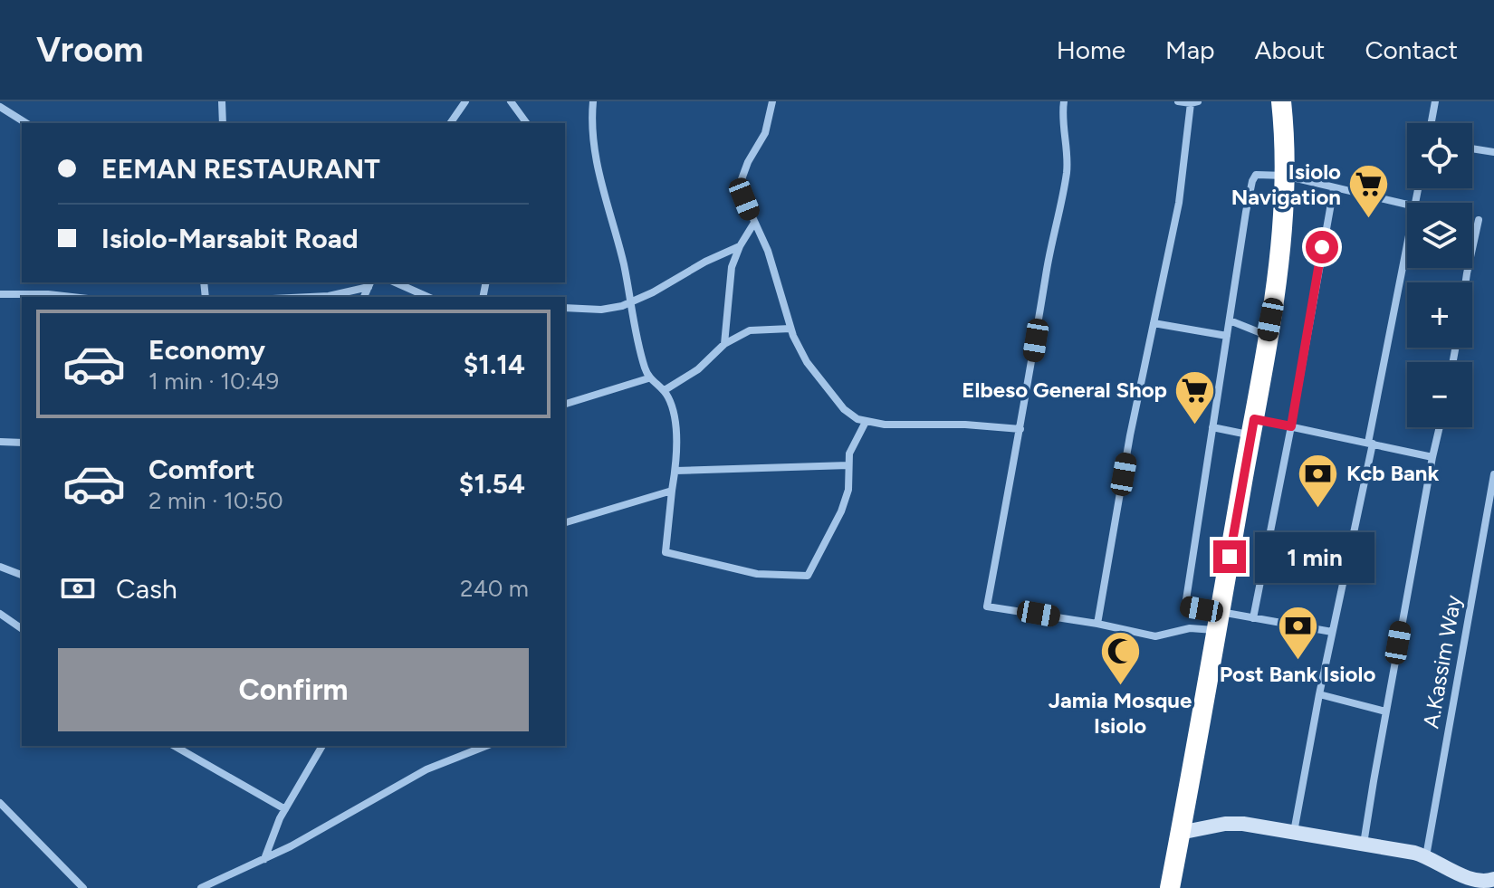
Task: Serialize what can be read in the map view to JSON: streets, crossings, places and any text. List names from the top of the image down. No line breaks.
{"streets":{"street":["A.Kassim Way"]},"places":{"supermarket":["Isiolo Navigation","Elbeso General Shop"],"bank":["Kcb Bank","Post Bank Isiolo"],"mosque":["Jamia Mosque Isiolo"]},"page":{"header":"Vroom","nav":["Home","Map","About","Contact"],"map_buttons":["+","−"],"banner":["EEMAN RESTAURANT","Isiolo-Marsabit Road"],"list":[{"name":"Economy","note":"1 min · 10:49","value":"$1.14"},{"name":"Comfort","note":"2 min · 10:50","value":"$1.54"}],"bubble":"1 min","pay":["Cash","240 m"],"buttons":"Confirm"}}
